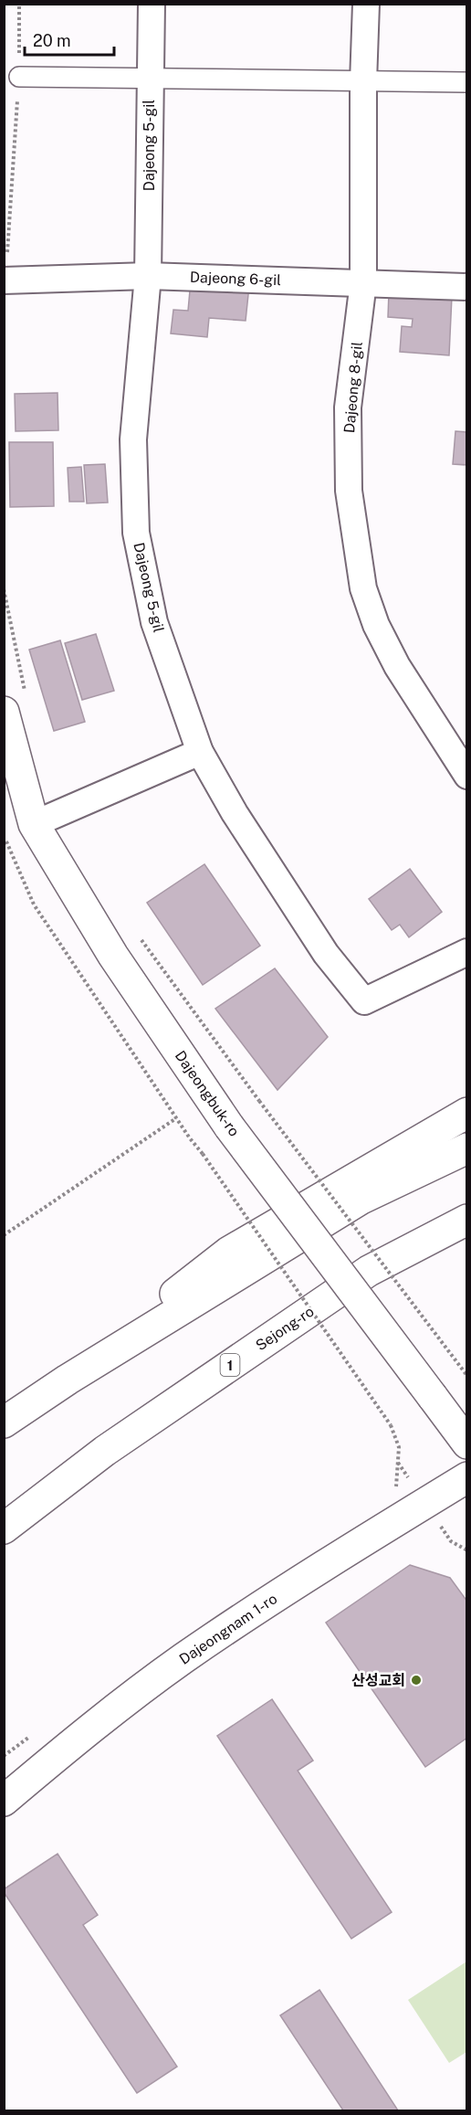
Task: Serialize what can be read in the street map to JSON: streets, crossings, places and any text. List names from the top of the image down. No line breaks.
{"streets":{"main road":["Dajeongbuk-ro","Sejong-ro","1","Dajeongnam 1-ro"],"street":["Dajeong 5-gil","Dajeong 6-gil","Dajeong 8-gil"]},"crossings":[["Dajeong 5-gil","Dajeong 6-gil"],["Dajeong 6-gil","Dajeong 8-gil"]],"places":["산성교회"],"scale_bar":"20 m"}
